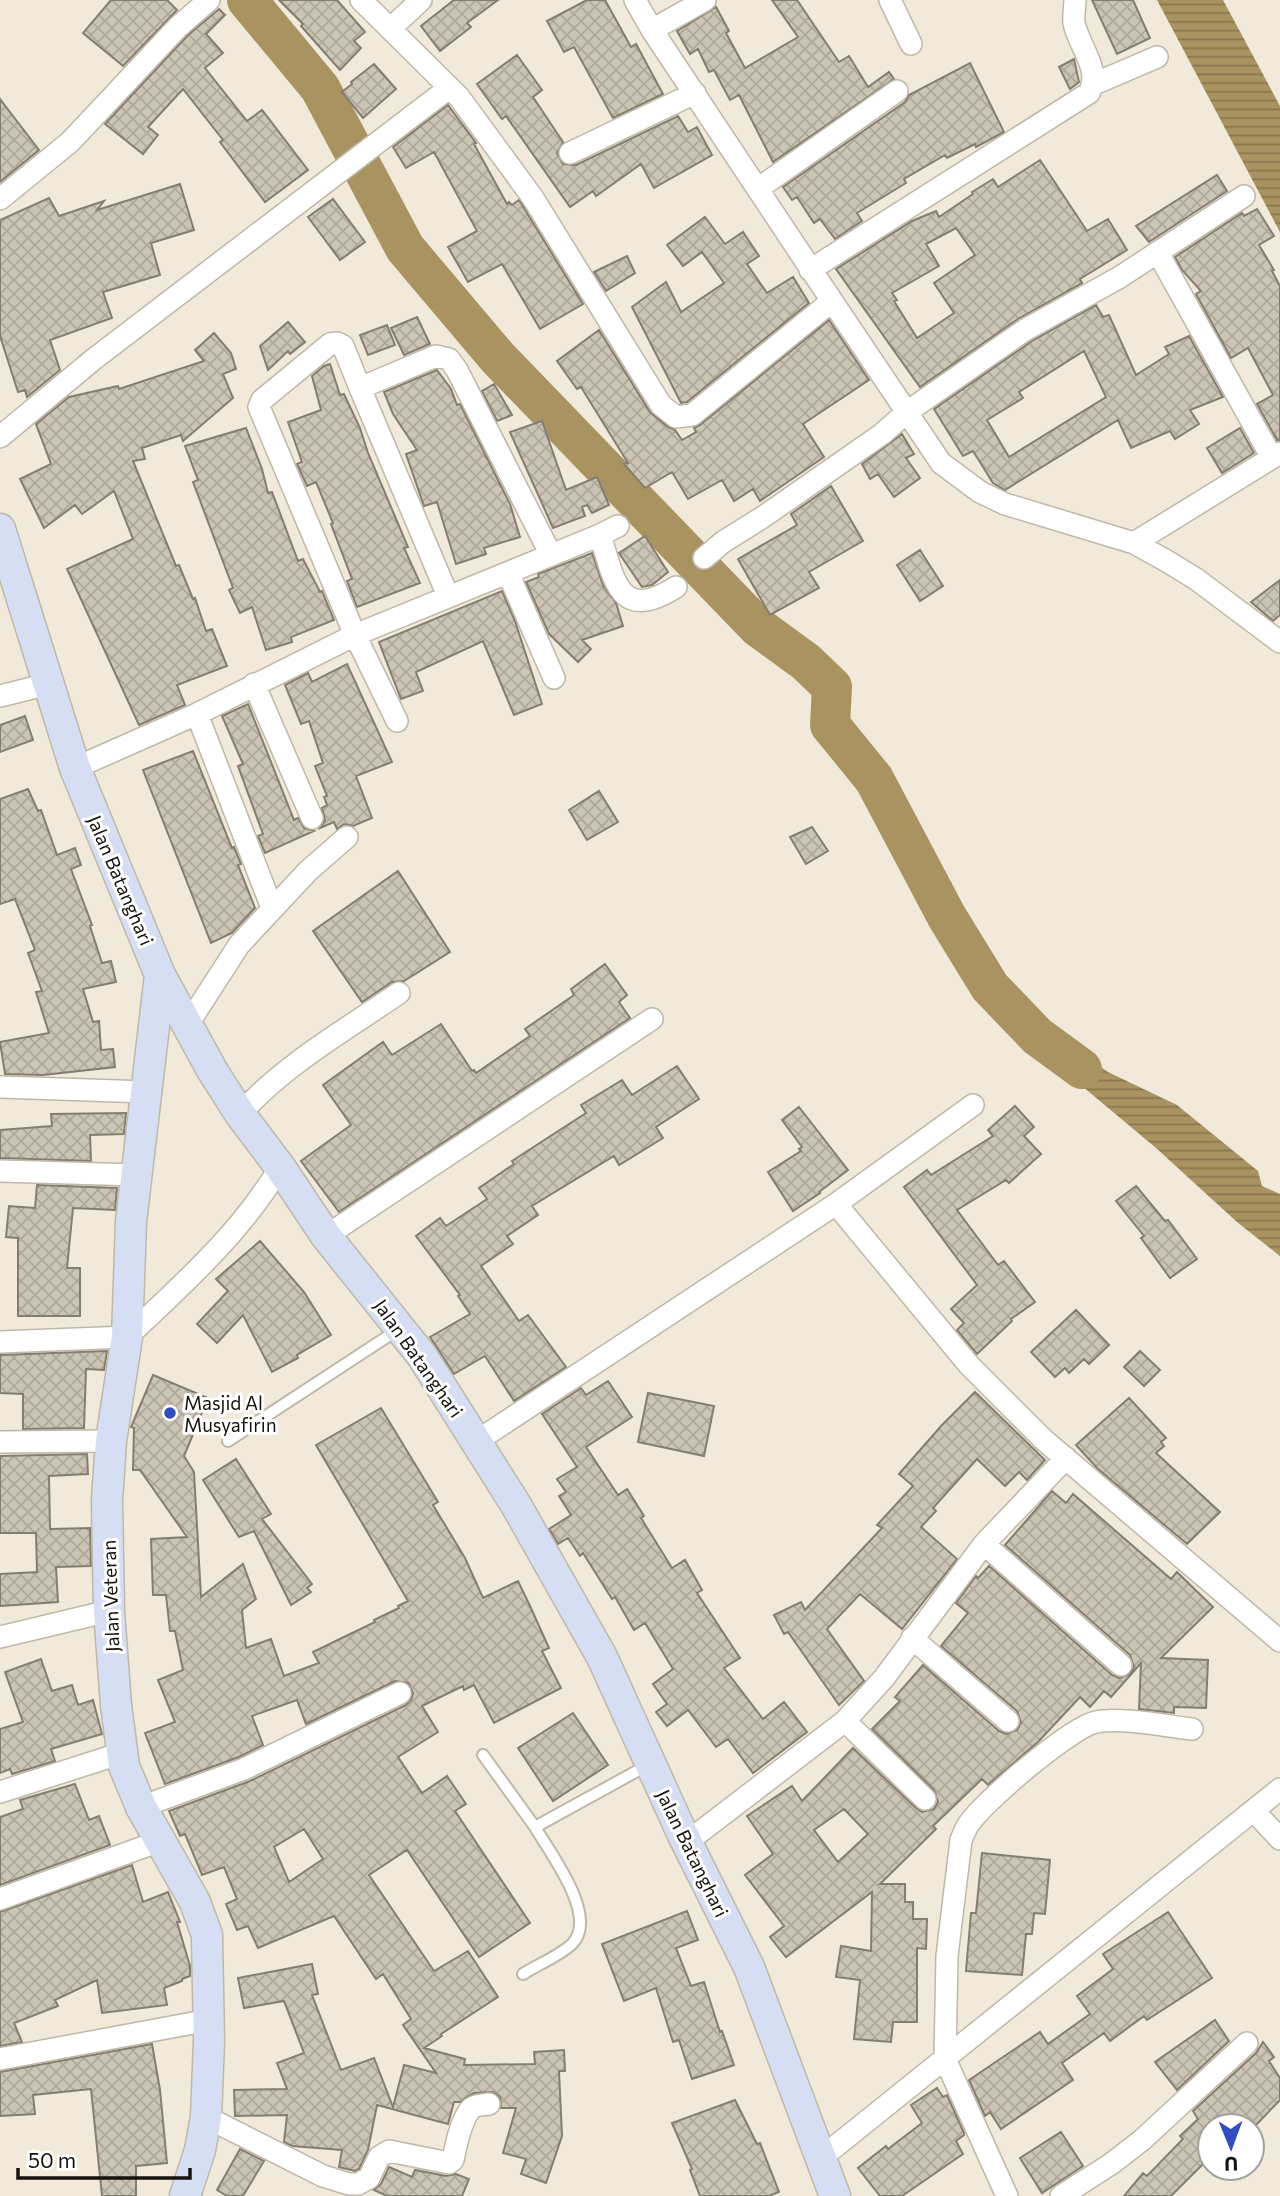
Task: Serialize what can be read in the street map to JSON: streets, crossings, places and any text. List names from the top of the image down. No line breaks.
{"streets":{"street":["Jalan Batanghari","Jalan Veteran"]},"crossings":[["Jalan Batanghari","Jalan Veteran"]],"places":["Masjid Al Musyafirin"],"scale_bar":"50 m","north":"bottom"}
